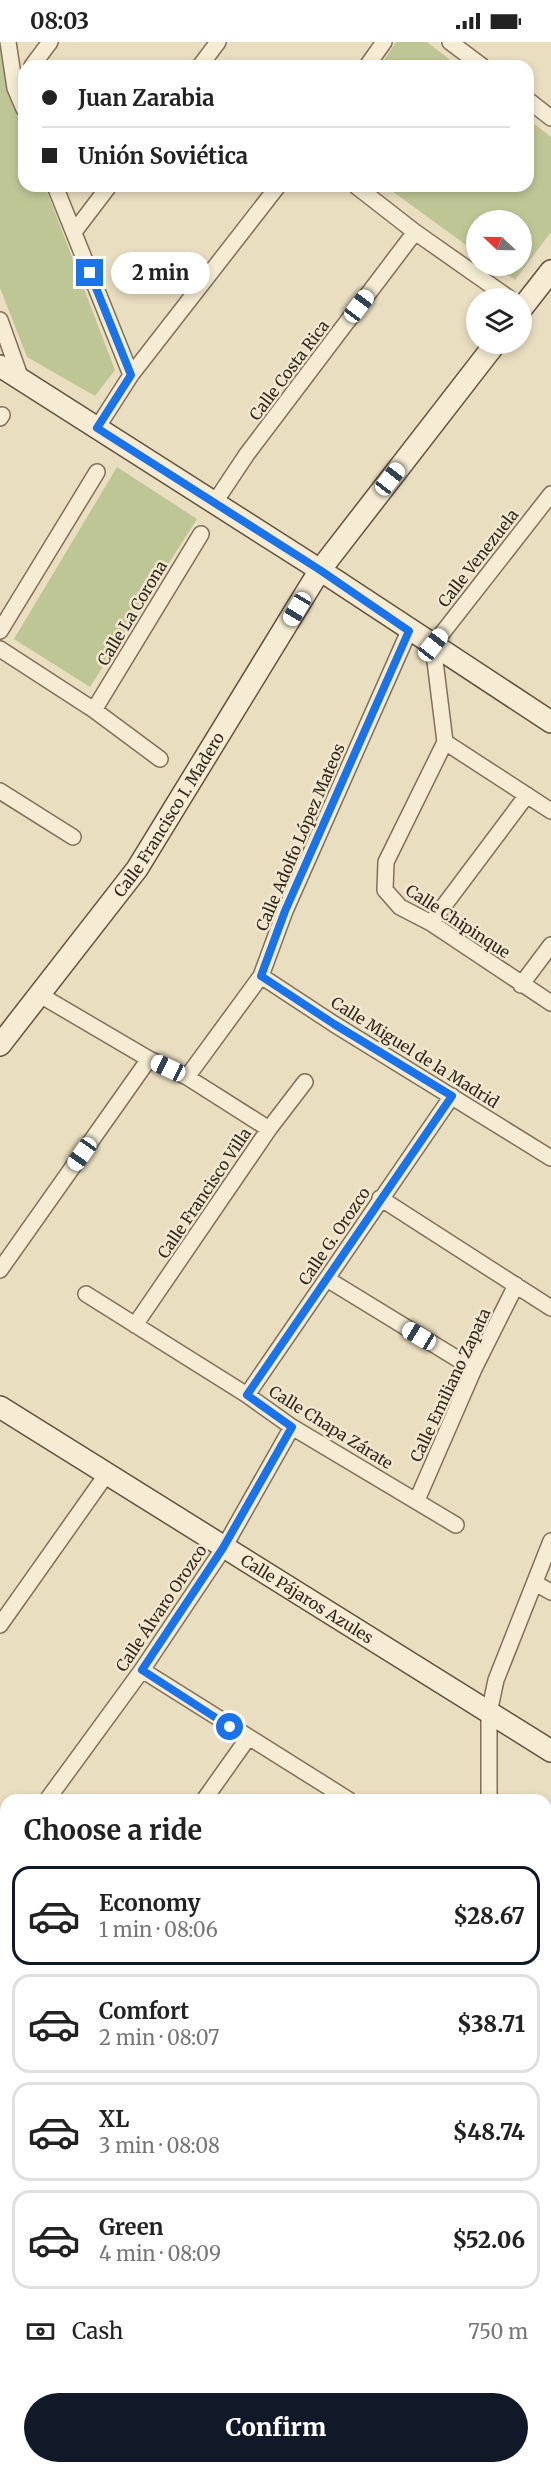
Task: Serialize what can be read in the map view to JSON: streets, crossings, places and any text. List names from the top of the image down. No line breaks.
{"streets":{"street":["Calle Costa Rica","Calle Venezuela","Calle La Corona","Calle Francisco I. Madero","Calle Adolfo López Mateos","Calle Chipinque","Calle Miguel de la Madrid","Calle Francisco Villa","Calle G. Orozco","Calle Emiliano Zapata","Calle Chapa Zárate","Calle Pájaros Azules","Calle Álvaro Orozco"]},"crossings":[["Calle Adolfo López Mateos","Calle Miguel de la Madrid"],["Calle Miguel de la Madrid","Calle G. Orozco"],["Calle Francisco Villa","Calle Chapa Zárate"],["Calle G. Orozco","Calle Chapa Zárate"],["Calle Emiliano Zapata","Calle Chapa Zárate"],["Calle Chapa Zárate","Calle Álvaro Orozco"],["Calle Pájaros Azules","Calle Álvaro Orozco"]],"north":"left","page":{"status":"08:03","banner":["Juan Zarabia","Unión Soviética"],"bubble":"2 min","heading":"Choose a ride","list":[{"name":"Economy","note":"1 min · 08:06","value":"$28.67"},{"name":"Comfort","note":"2 min · 08:07","value":"$38.71"},{"name":"XL","note":"3 min · 08:08","value":"$48.74"},{"name":"Green","note":"4 min · 08:09","value":"$52.06"}],"pay":["Cash","750 m"],"buttons":"Confirm"}}
